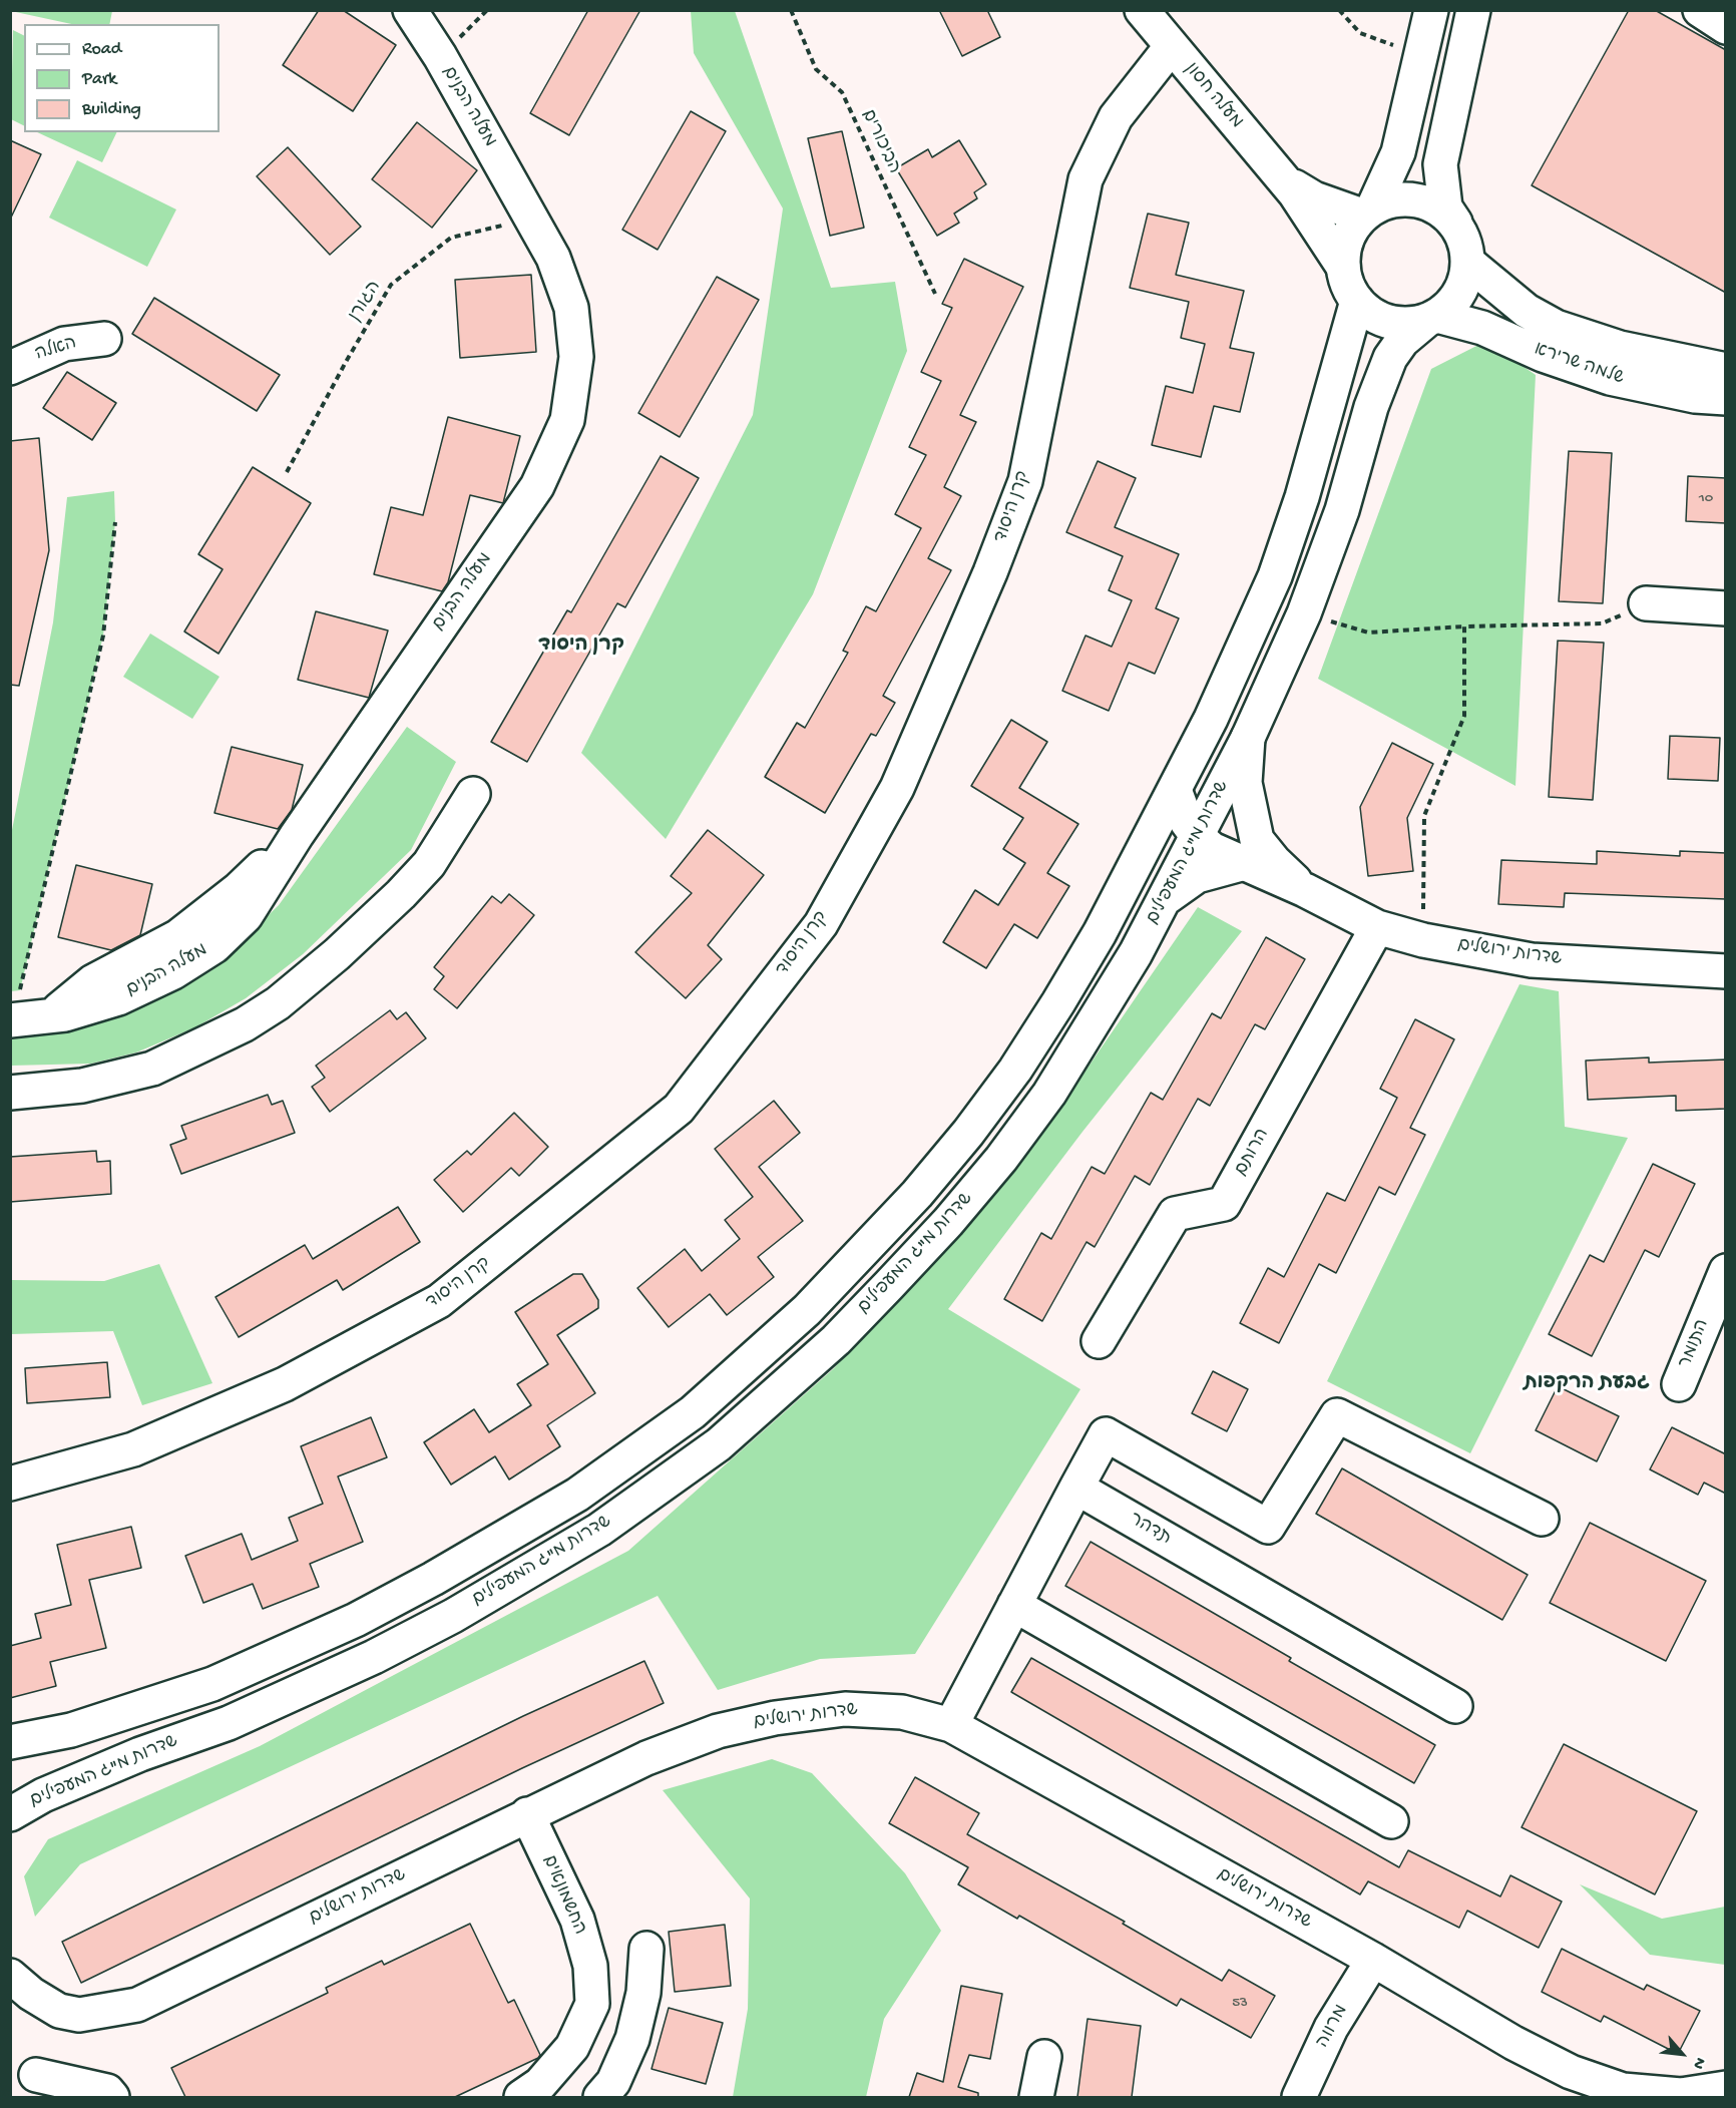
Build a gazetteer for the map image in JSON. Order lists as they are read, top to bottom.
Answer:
{
  "streets": {
    "street": [
      "מעלה חסון",
      "מעלה הבנים",
      "האלה",
      "שלמה שרירא",
      "קרן היסוד",
      "שדרות מ\"ג המעפילים",
      "שדרות ירושלים",
      "הרותם",
      "התומר",
      "תדהר",
      "החשמונאים",
      "מרווה"
    ],
    "path": ["הביכורים", "הגורן"]
  },
  "crossings": [
    ["מעלה חסון", "שלמה שרירא"],
    ["מעלה חסון", "קרן היסוד"],
    ["מעלה חסון", "שדרות מ\"ג המעפילים"],
    ["מעלה הבנים", "הגורן"],
    ["שלמה שרירא", "שדרות מ\"ג המעפילים"],
    ["שדרות מ\"ג המעפילים", "שדרות ירושלים"],
    ["שדרות ירושלים", "הרותם"],
    ["שדרות ירושלים", "החשמונאים"],
    ["שדרות ירושלים", "מרווה"]
  ],
  "districts": ["קרן היסוד", "גבעת הרקפות"],
  "house_numbers": ["10", "53"],
  "legend": ["Road", "Park", "Building"],
  "north": "bottom right"
}
